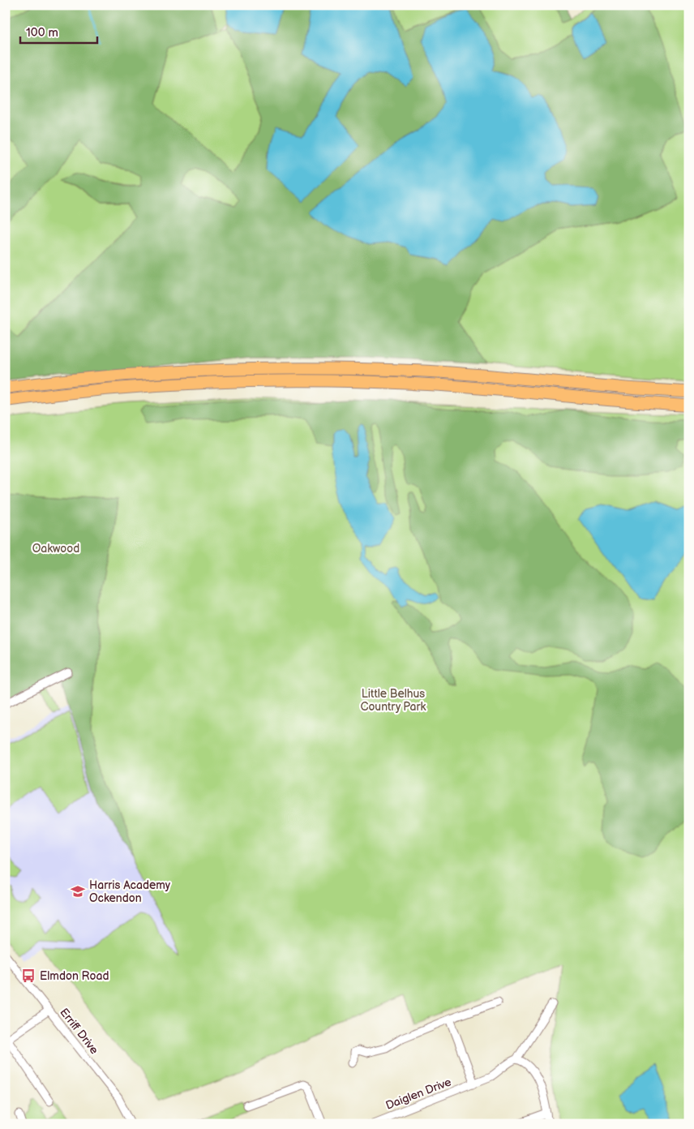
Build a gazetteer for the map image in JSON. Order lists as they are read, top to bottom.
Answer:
{
  "streets": {
    "street": ["Erriff Drive", "Daiglen Drive"]
  },
  "parks": ["Oakwood", "Little Belhus Country Park"],
  "places": {
    "school or university": ["Harris Academy Ockendon"],
    "bus stop": ["Elmdon Road"]
  },
  "scale_bar": "100 m"
}
